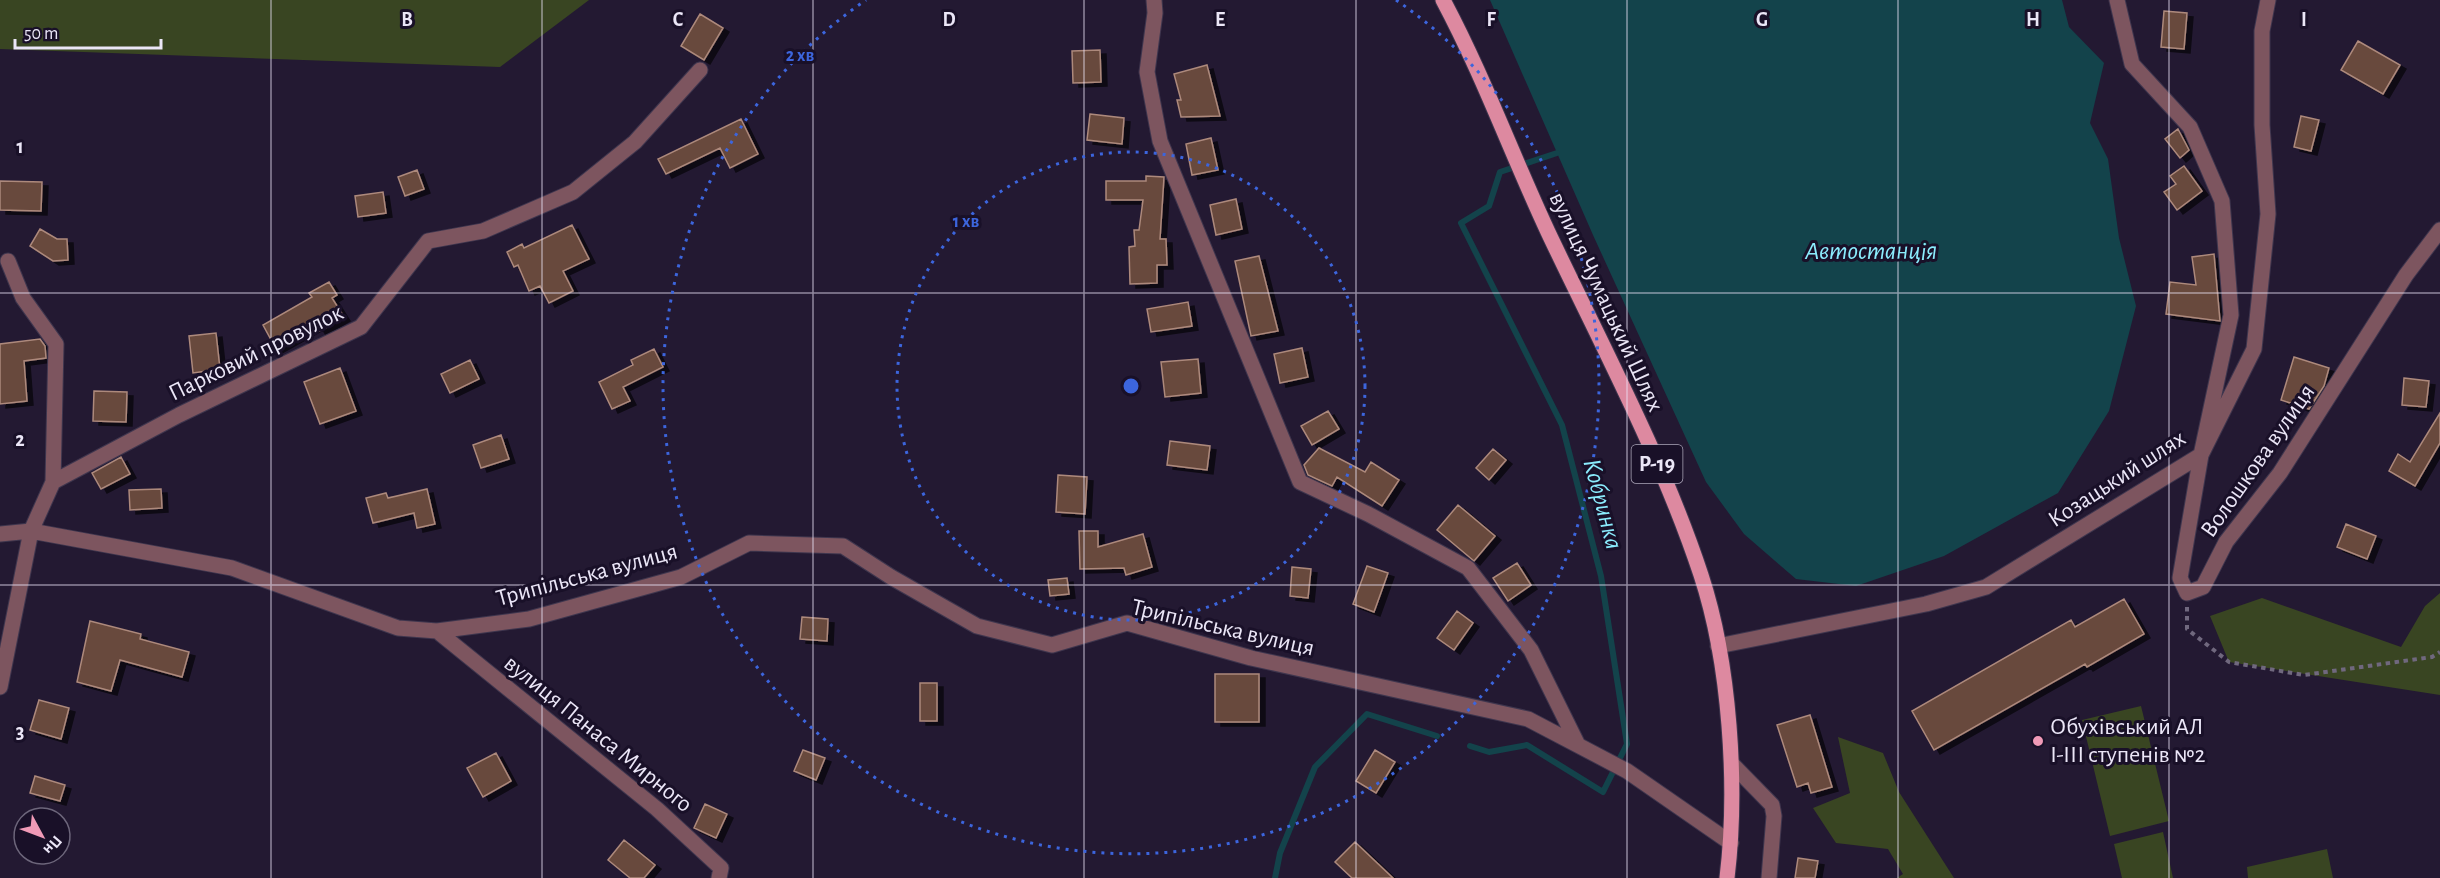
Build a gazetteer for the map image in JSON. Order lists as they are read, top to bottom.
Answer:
{
  "streets": {
    "main road": ["вулиця Чумацький Шлях", "Р-19"],
    "street": [
      "Парковий провулок",
      "Волошкова вулиця",
      "Козацький шлях",
      "Трипільська вулиця",
      "вулиця Панаса Мирного"
    ]
  },
  "crossings": [
    ["вулиця Чумацький Шлях", "Козацький шлях"],
    ["вулиця Чумацький Шлях", "Трипільська вулиця"],
    ["Волошкова вулиця", "Козацький шлях"],
    ["Трипільська вулиця", "вулиця Панаса Мирного"]
  ],
  "water": ["Автостанція", "Кобринка"],
  "places": ["Обухівський АЛ І-ІІІ ступенів №2"],
  "scale_bar": "50 m",
  "north": "bottom right",
  "grid": {
    "columns": [
      "B",
      "C",
      "D",
      "E",
      "F",
      "G",
      "H",
      "I"
    ],
    "rows": ["1", "2", "3"]
  },
  "rings": ["2 хв", "1 хв"]
}
